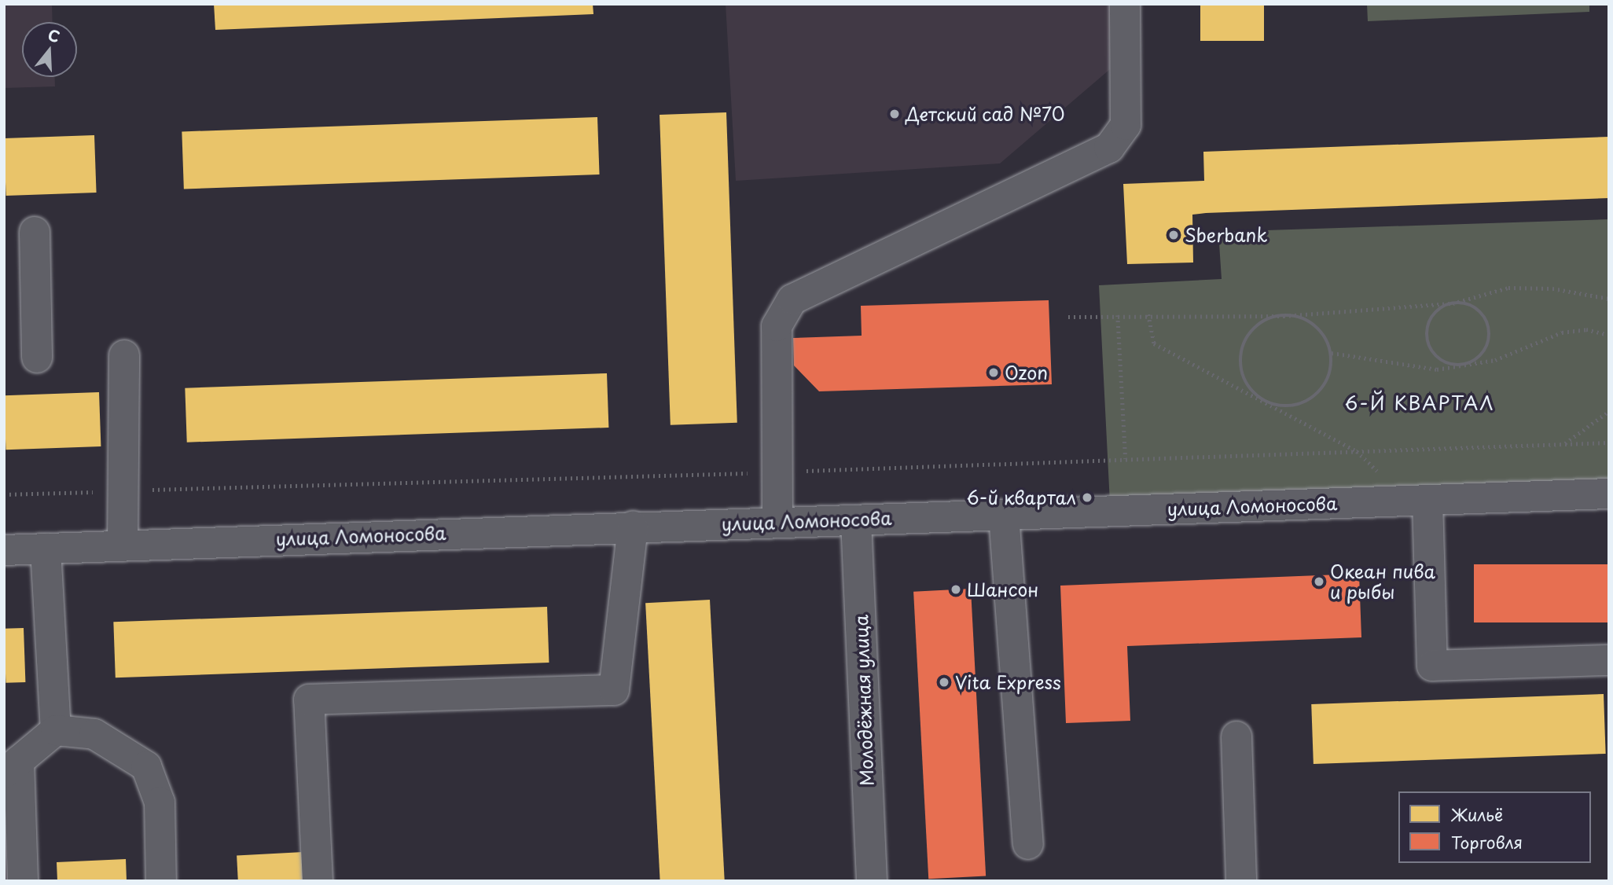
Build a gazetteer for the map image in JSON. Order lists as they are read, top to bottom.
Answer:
{
  "streets": {
    "street": ["улица Ломоносова", "Молодёжная улица"]
  },
  "crossings": [
    ["улица Ломоносова", "Молодёжная улица"]
  ],
  "districts": ["6-Й КВАРТАЛ"],
  "places": [
    "Детский сад №70",
    "Sberbank",
    "Ozon",
    "6-й квартал",
    "Океан пива и рыбы",
    "Шансон",
    "Vita Express"
  ],
  "legend": ["Жильё", "Торговля"],
  "north": "top"
}
